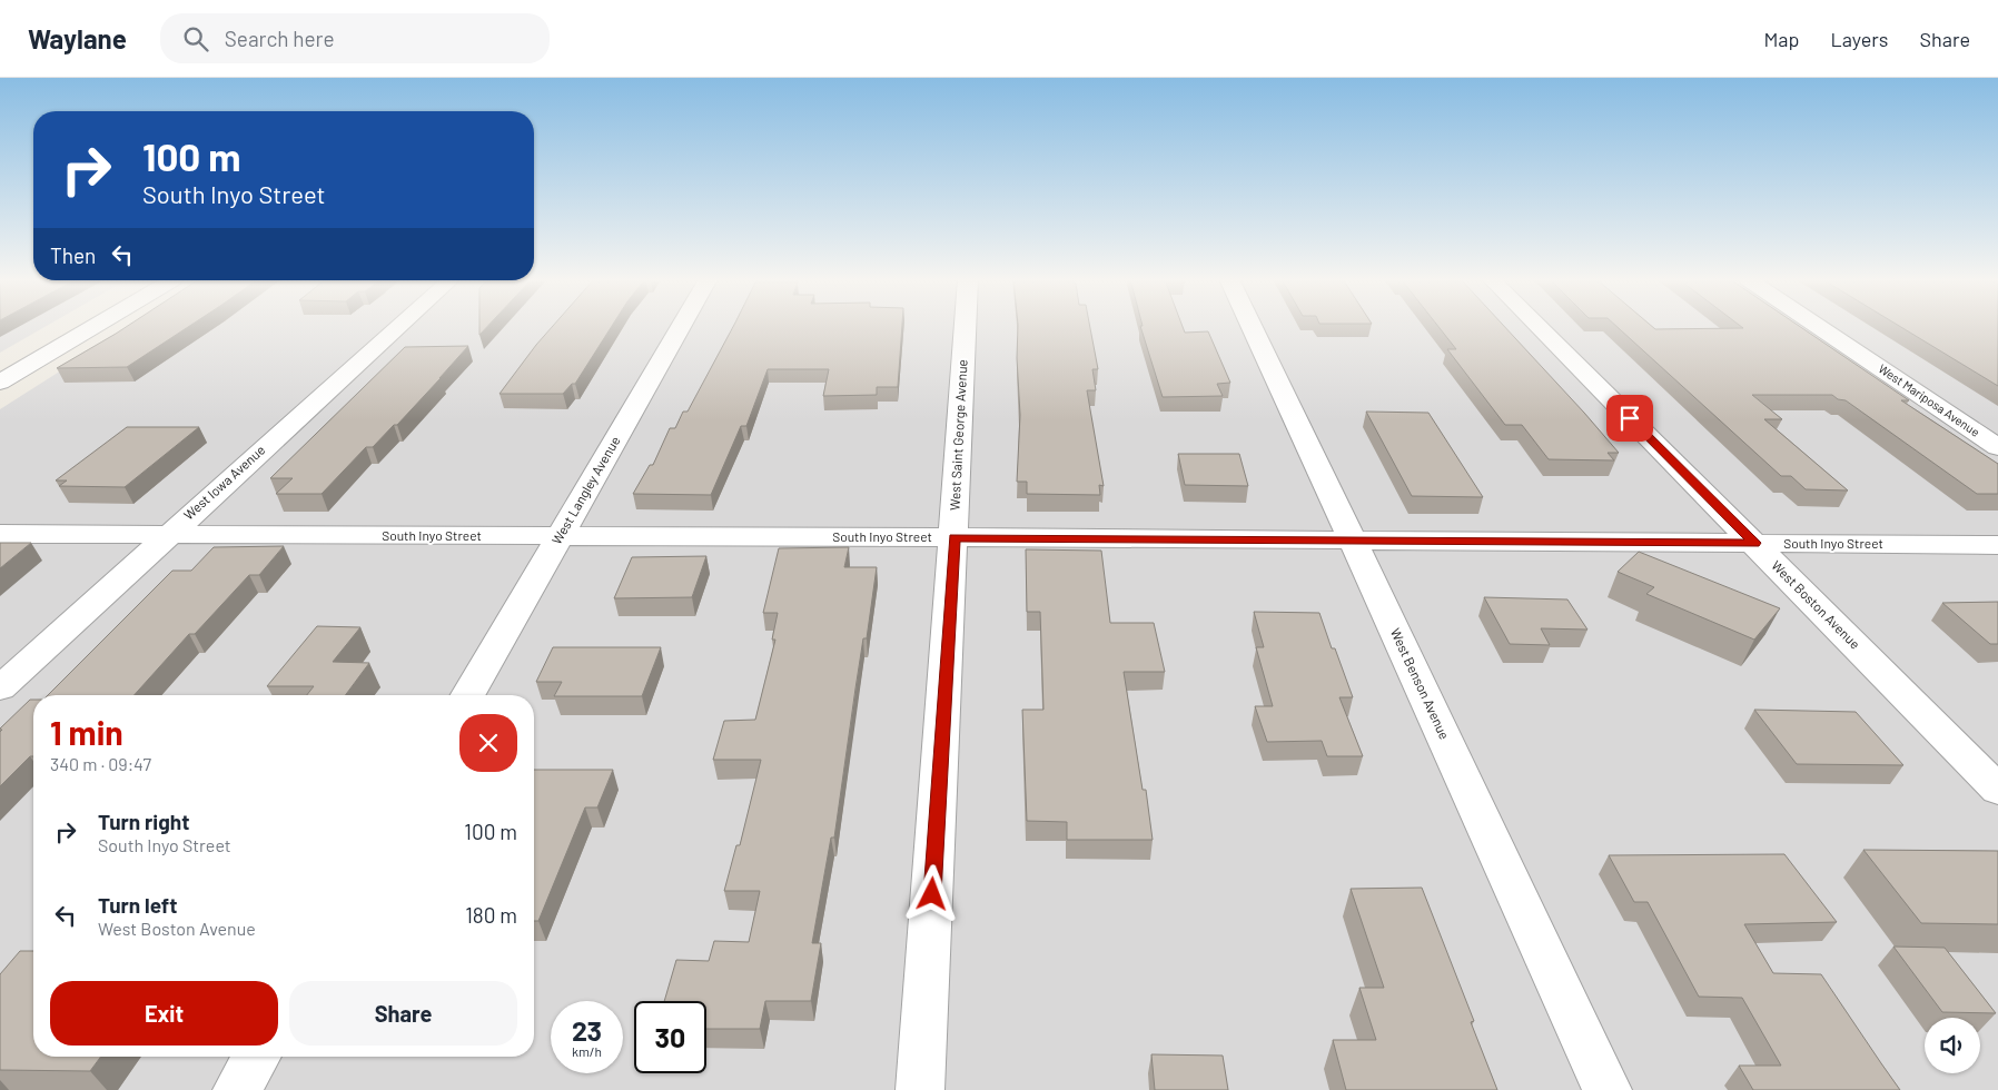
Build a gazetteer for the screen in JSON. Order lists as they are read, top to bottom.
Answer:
{
  "streets": {
    "street": [
      "West Mariposa Avenue",
      "West Saint George Avenue",
      "West Iowa Avenue",
      "West Langley Avenue",
      "South Inyo Street",
      "West Boston Avenue",
      "West Benson Avenue"
    ]
  },
  "crossings": [
    ["West Saint George Avenue", "South Inyo Street"],
    ["West Iowa Avenue", "South Inyo Street"],
    ["West Langley Avenue", "South Inyo Street"],
    ["South Inyo Street", "West Boston Avenue"],
    ["South Inyo Street", "West Benson Avenue"]
  ],
  "page": {
    "header": "Waylane",
    "search": "Search here",
    "nav": ["Map", "Layers", "Share"],
    "turn": ["100 m", "South Inyo Street"],
    "then": "Then",
    "heading": ["1 min", "340 m · 09:47"],
    "list": [
      {
        "name": "Turn right",
        "note": "South Inyo Street",
        "value": "100 m"
      },
      {
        "name": "Turn left",
        "note": "West Boston Avenue",
        "value": "180 m"
      }
    ],
    "buttons": ["Exit", "Share"],
    "speed": "23 km/h",
    "limit": "30"
  }
}
